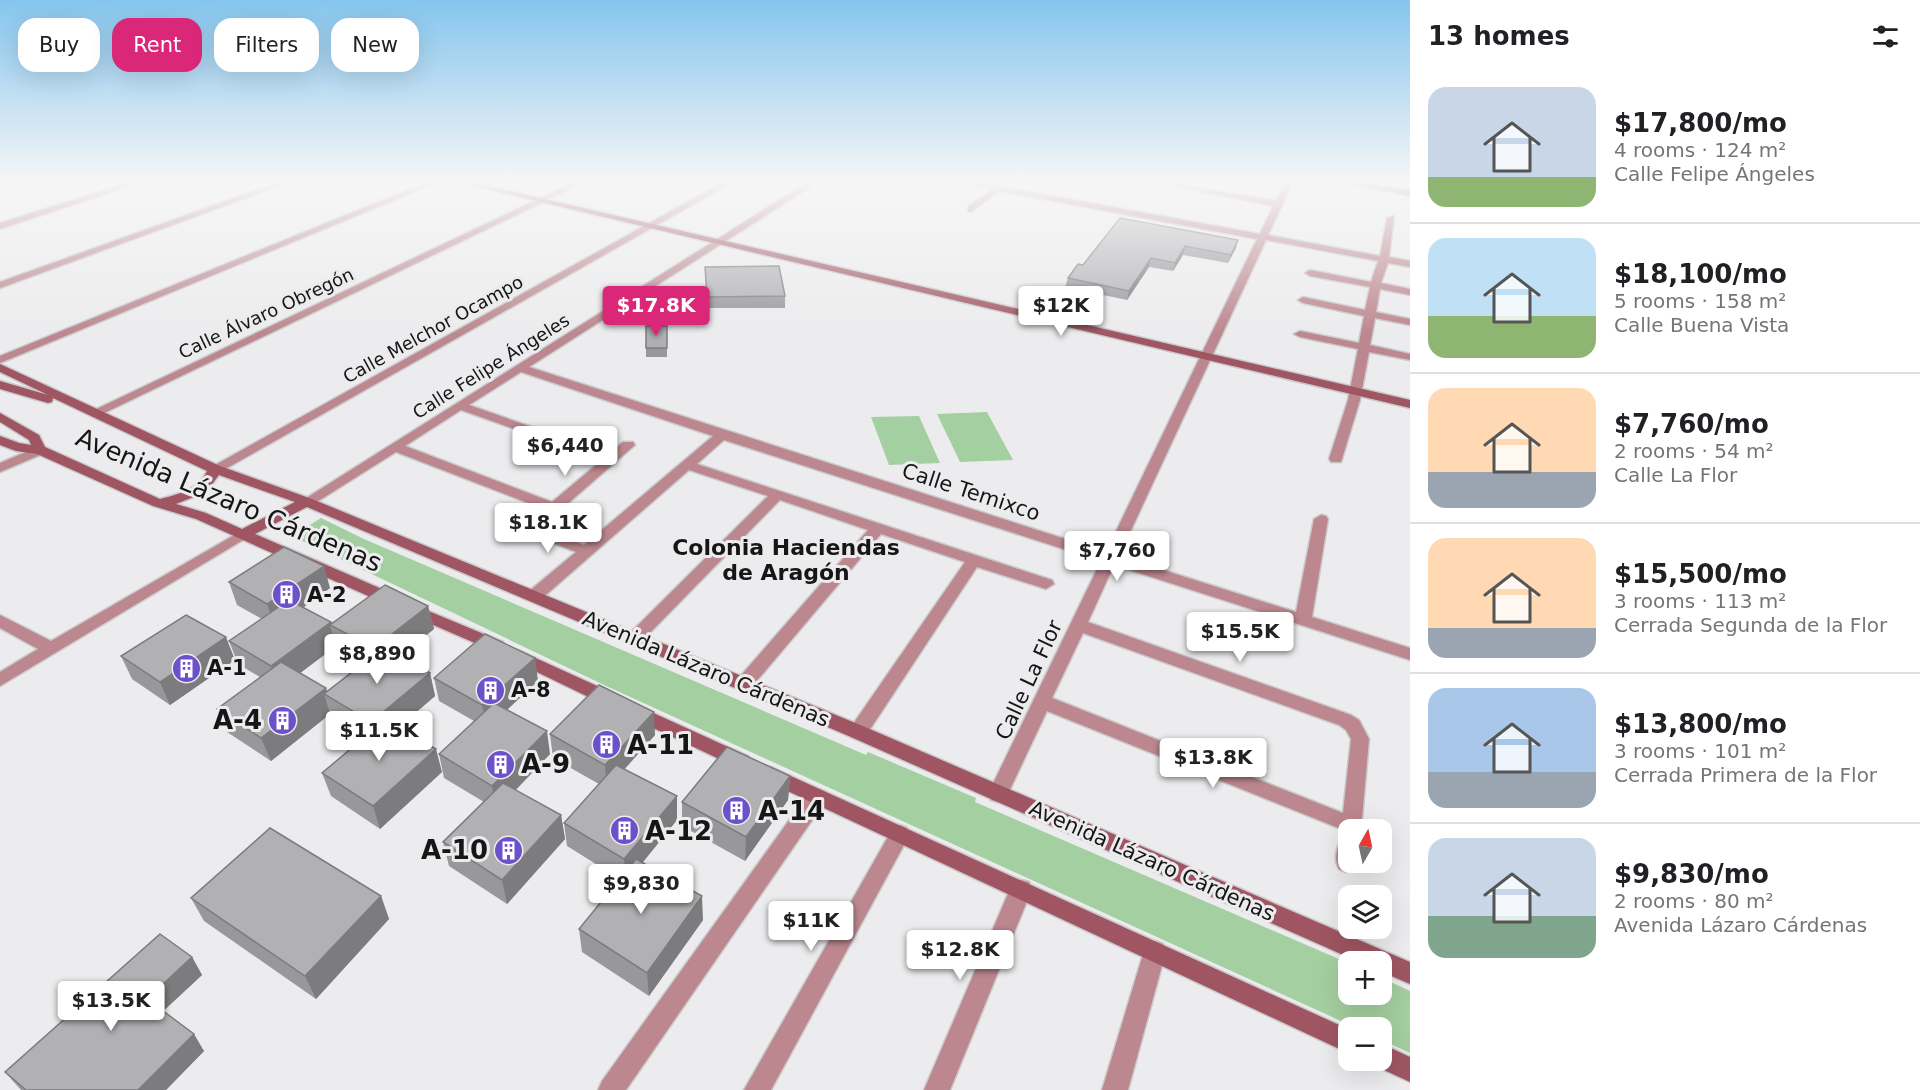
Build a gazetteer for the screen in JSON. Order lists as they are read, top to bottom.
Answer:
{
  "streets": {
    "street": [
      "Calle Álvaro Obregón",
      "Calle Melchor Ocampo",
      "Calle Felipe Ángeles",
      "Calle Temixco",
      "Avenida Lázaro Cárdenas",
      "Calle La Flor"
    ]
  },
  "crossings": [
    ["Calle Álvaro Obregón", "Avenida Lázaro Cárdenas"],
    ["Calle Melchor Ocampo", "Avenida Lázaro Cárdenas"],
    ["Calle Felipe Ángeles", "Calle Temixco"],
    ["Calle Felipe Ángeles", "Avenida Lázaro Cárdenas"],
    ["Calle Temixco", "Calle La Flor"],
    ["Avenida Lázaro Cárdenas", "Calle La Flor"]
  ],
  "districts": ["Colonia Haciendas de Aragón"],
  "places": {
    "building": [
      "A-2",
      "A-1",
      "A-8",
      "A-4",
      "A-11",
      "A-9",
      "A-14",
      "A-12",
      "A-10"
    ]
  },
  "north": "top",
  "page": {
    "heading": "13 homes",
    "chip": [
      "Buy",
      "Rent",
      "Filters",
      "New"
    ],
    "list": [
      {
        "name": "$17,800/mo",
        "note": "4 rooms · 124 m² · Calle Felipe Ángeles"
      },
      {
        "name": "$18,100/mo",
        "note": "5 rooms · 158 m² · Calle Buena Vista"
      },
      {
        "name": "$7,760/mo",
        "note": "2 rooms · 54 m² · Calle La Flor"
      },
      {
        "name": "$15,500/mo",
        "note": "3 rooms · 113 m² · Cerrada Segunda de la Flor"
      },
      {
        "name": "$13,800/mo",
        "note": "3 rooms · 101 m² · Cerrada Primera de la Flor"
      },
      {
        "name": "$9,830/mo",
        "note": "2 rooms · 80 m² · Avenida Lázaro Cárdenas"
      }
    ],
    "price": [
      "$17.8K",
      "$12K",
      "$6,440",
      "$18.1K",
      "$7,760",
      "$15.5K",
      "$8,890",
      "$11.5K",
      "$13.8K",
      "$9,830",
      "$11K",
      "$12.8K",
      "$13.5K"
    ],
    "map_buttons": ["+", "−"]
  }
}
